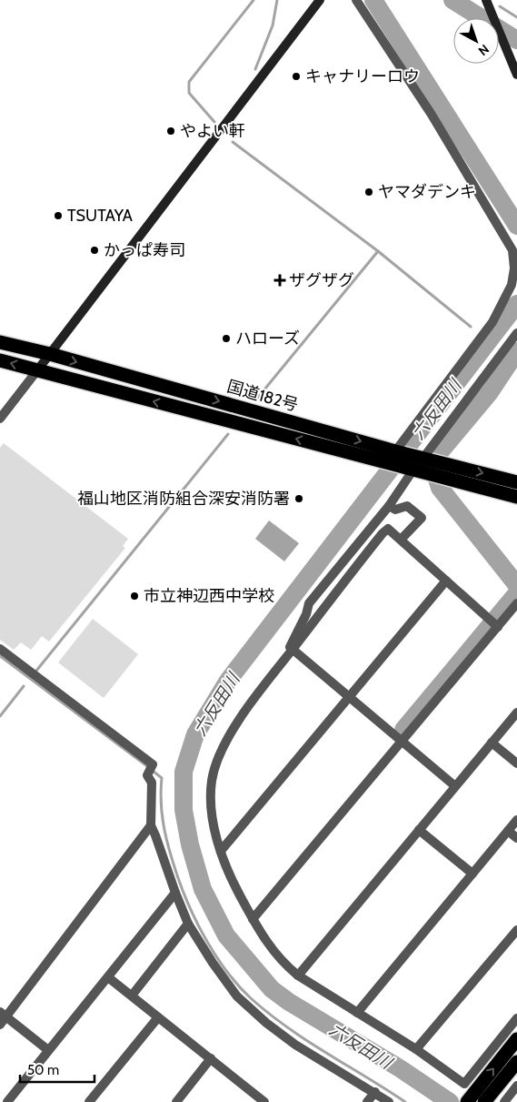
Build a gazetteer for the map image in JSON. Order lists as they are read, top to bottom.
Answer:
{
  "streets": {
    "highway": ["国道182号"]
  },
  "water": ["六反田川"],
  "places": {
    "other": [
      "キャナリーロウ",
      "やよい軒",
      "ヤマダデンキ",
      "TSUTAYA",
      "かっぱ寿司",
      "ハローズ",
      "福山地区消防組合深安消防署",
      "市立神辺西中学校"
    ],
    "health": ["ザグザグ"]
  },
  "scale_bar": "50 m",
  "north": "bottom right"
}
